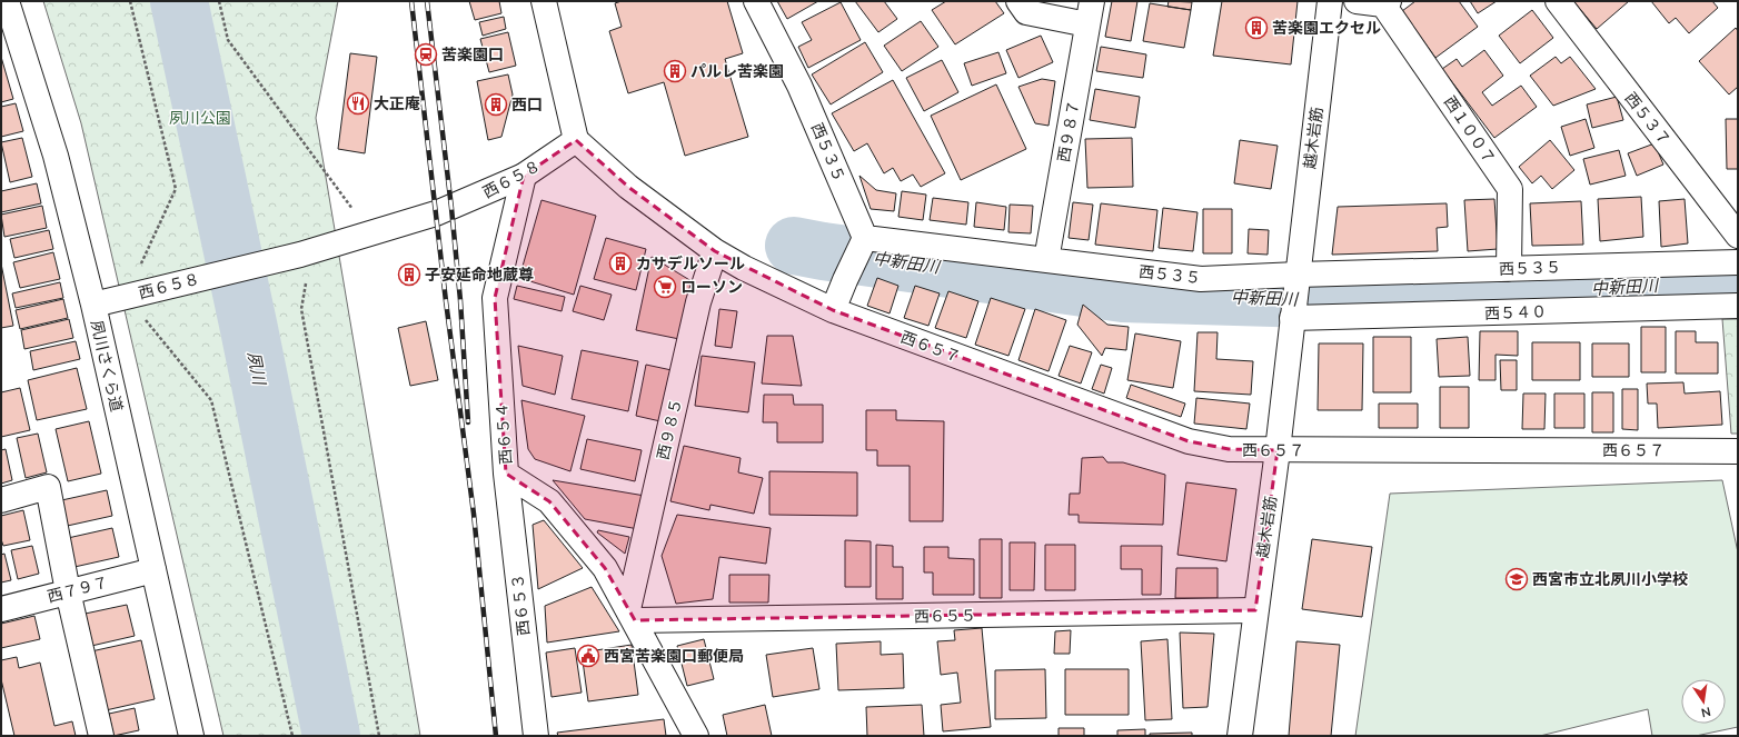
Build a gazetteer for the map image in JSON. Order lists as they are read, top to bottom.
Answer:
{
  "streets": {
    "street": [
      "西５３７",
      "西１００７",
      "西９８７",
      "越木岩筋",
      "西５３５",
      "西６５８",
      "西５４０",
      "西６５７",
      "夙川さくら道",
      "西９８５",
      "西６５４",
      "西７９７",
      "西６５３",
      "西６５５"
    ]
  },
  "crossings": [
    ["西１００７", "西５３５"],
    ["西９８７", "西５３５"],
    ["越木岩筋", "西５３５"],
    ["越木岩筋", "西５４０"],
    ["越木岩筋", "西６５７"],
    ["越木岩筋", "西６５５"],
    ["西６５８", "夙川さくら道"],
    ["西６５８", "西６５４"],
    ["夙川さくら道", "西７９７"],
    ["西９８５", "西６５４"],
    ["西９８５", "西６５５"],
    ["西６５４", "西６５３"],
    ["西６５４", "西６５５"]
  ],
  "water": ["中新田川", "夙川"],
  "parks": ["夙川公園"],
  "places": {
    "building": [
      "苦楽園エクセル",
      "パルレ苦楽園",
      "西口",
      "カサデルソール",
      "子安延命地蔵尊"
    ],
    "station": ["苦楽園口"],
    "restaurant": ["大正庵"],
    "supermarket": ["ローソン"],
    "school or university": ["西宮市立北夙川小学校"],
    "public building": ["西宮苦楽園口郵便局"]
  },
  "north": "bottom"
}
